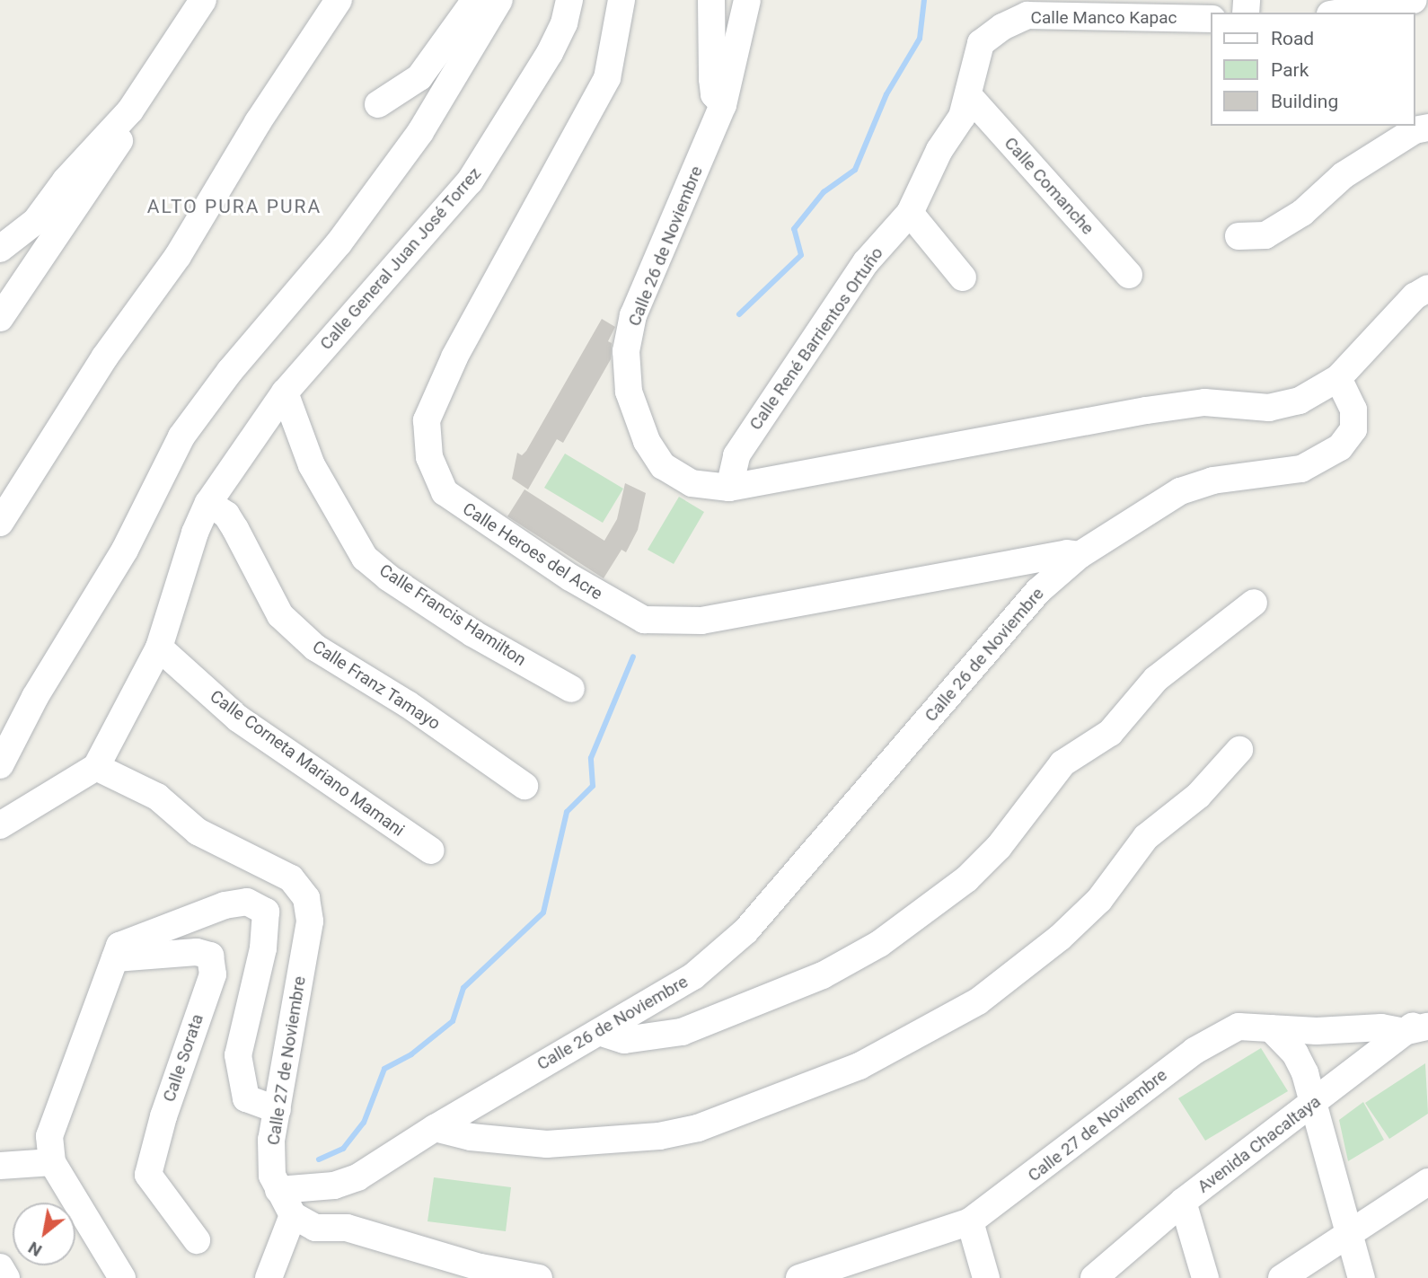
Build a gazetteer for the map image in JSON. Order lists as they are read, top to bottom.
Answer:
{
  "streets": {
    "street": [
      "Calle Manco Kapac",
      "Calle Comanche",
      "Calle 26 de Noviembre",
      "Calle General Juan José Torrez",
      "Calle René Barrientos Ortuño",
      "Calle Heroes del Acre",
      "Calle Francis Hamilton",
      "Calle Franz Tamayo",
      "Calle Corneta Mariano Mamani",
      "Calle Sorata",
      "Calle 27 de Noviembre",
      "Avenida Chacaltaya"
    ]
  },
  "crossings": [
    ["Calle Manco Kapac", "Calle Comanche"],
    ["Calle Manco Kapac", "Calle René Barrientos Ortuño"],
    ["Calle Comanche", "Calle René Barrientos Ortuño"],
    ["Calle 26 de Noviembre", "Calle René Barrientos Ortuño"],
    ["Calle 26 de Noviembre", "Calle Heroes del Acre"],
    ["Calle 26 de Noviembre", "Calle 27 de Noviembre"],
    ["Calle General Juan José Torrez", "Calle Francis Hamilton"],
    ["Calle General Juan José Torrez", "Calle Franz Tamayo"],
    ["Calle General Juan José Torrez", "Calle Corneta Mariano Mamani"],
    ["Calle General Juan José Torrez", "Calle 27 de Noviembre"],
    ["Calle 27 de Noviembre", "Avenida Chacaltaya"]
  ],
  "districts": ["ALTO PURA PURA"],
  "legend": ["Road", "Park", "Building"],
  "north": "bottom left"
}
